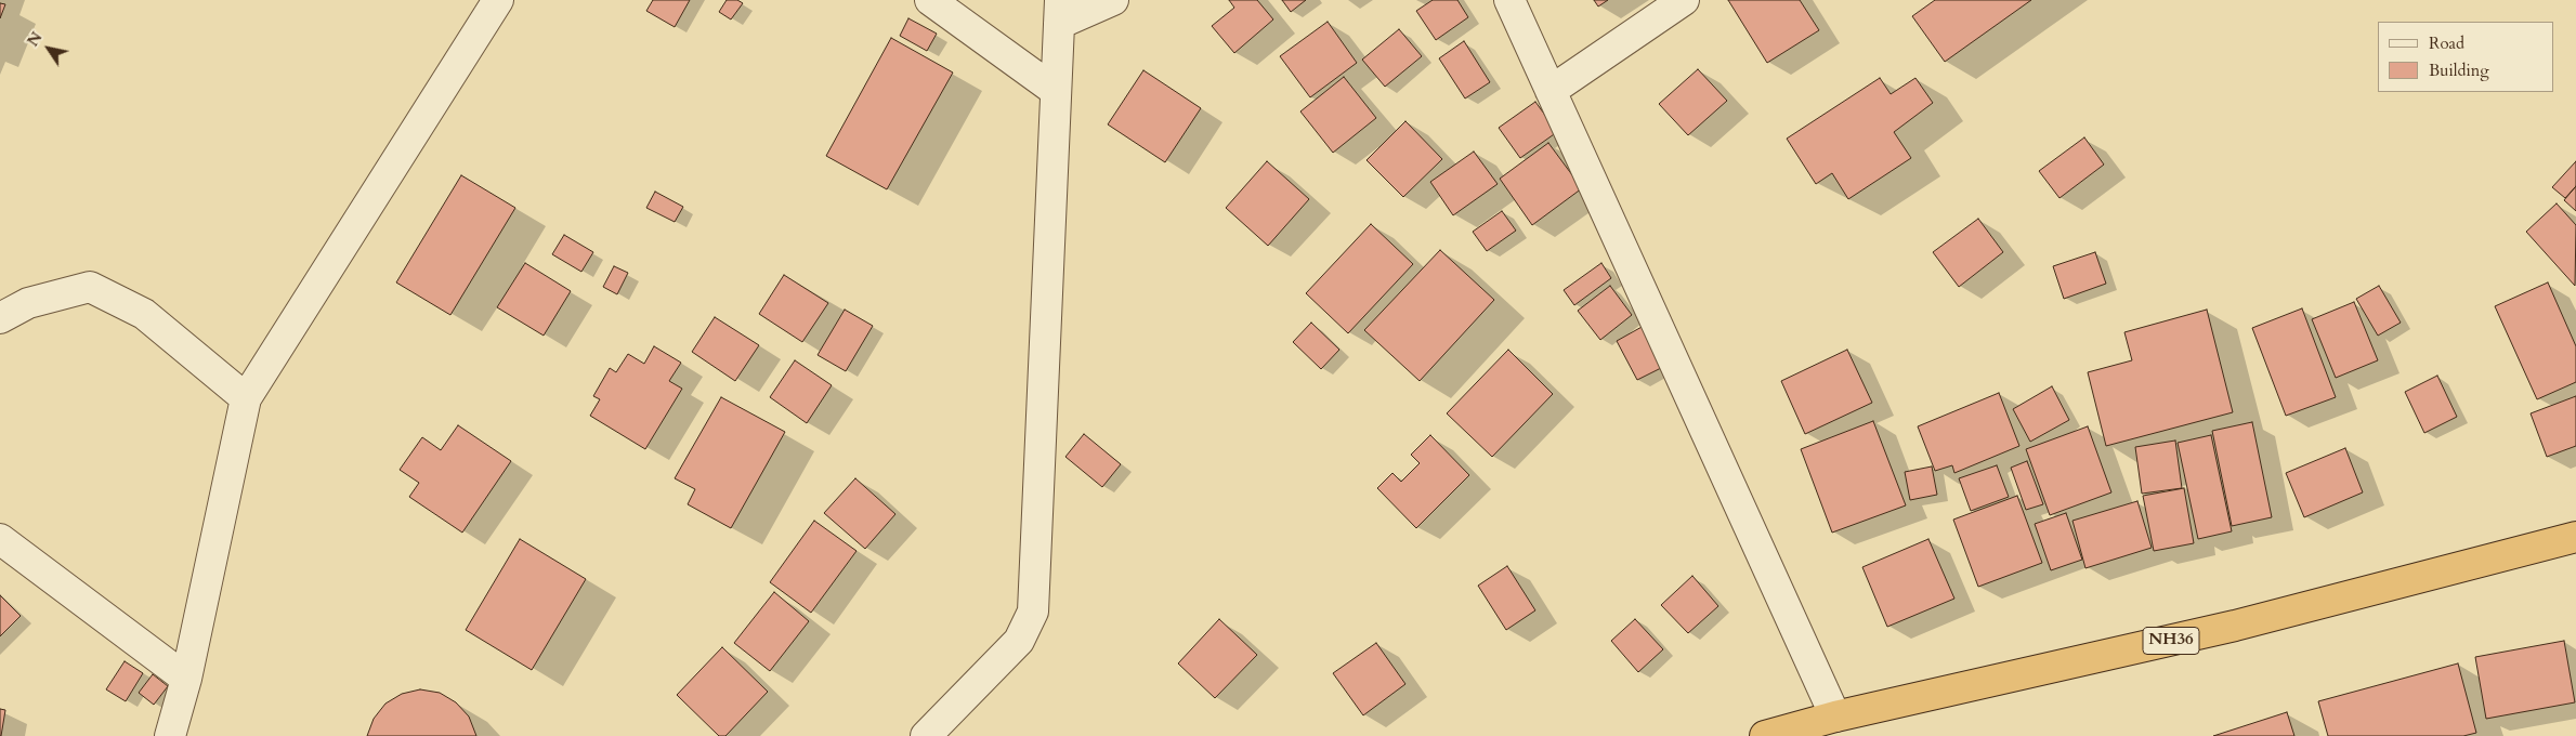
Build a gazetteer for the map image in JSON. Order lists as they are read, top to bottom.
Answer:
{
  "streets": {
    "highway": ["NH36"]
  },
  "legend": ["Road", "Building"],
  "north": "top left"
}
